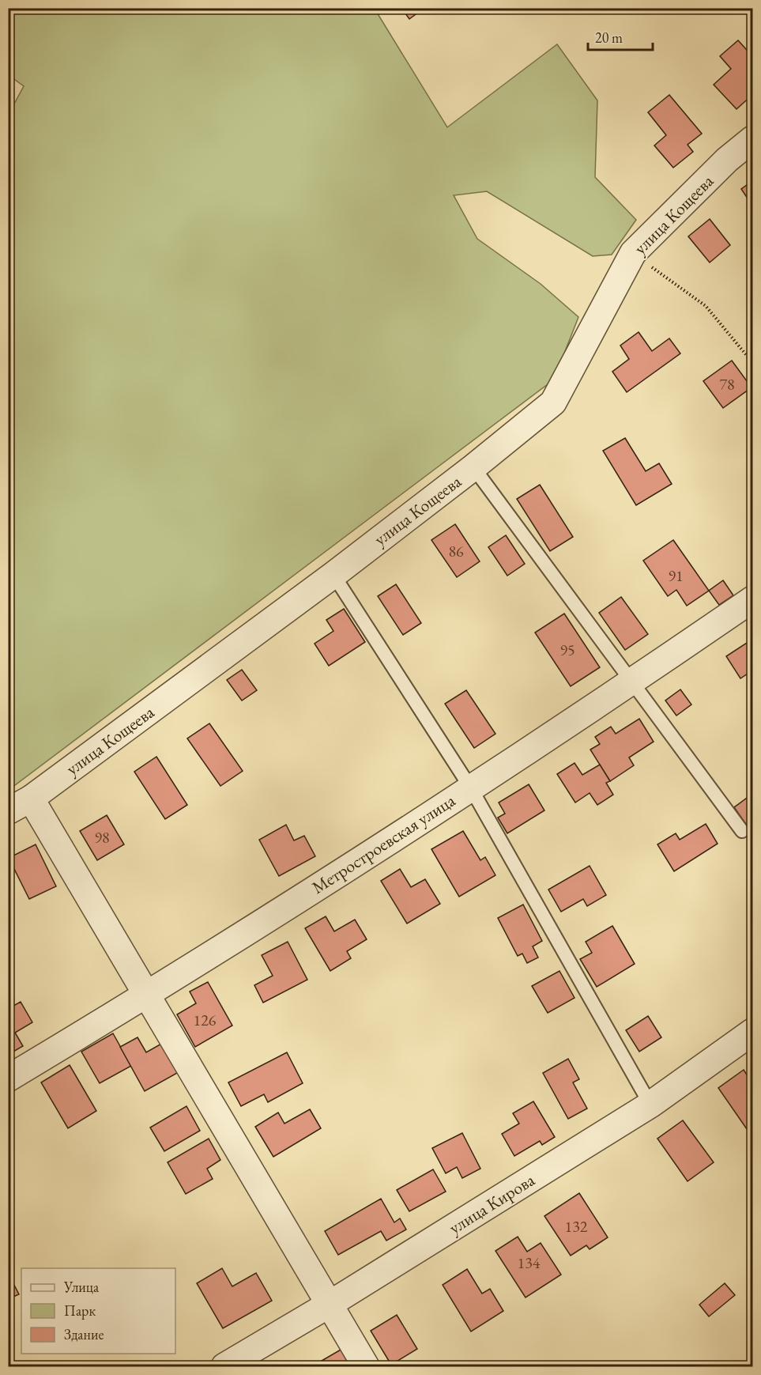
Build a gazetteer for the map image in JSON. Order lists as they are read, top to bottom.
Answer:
{
  "streets": {
    "street": ["улица Кощеева", "Метростроевская улица", "улица Кирова"]
  },
  "house_numbers": [
    "78",
    "86",
    "91",
    "95",
    "98",
    "126",
    "132",
    "134"
  ],
  "legend": ["Улица", "Парк", "Здание"],
  "scale_bar": "20 m"
}
